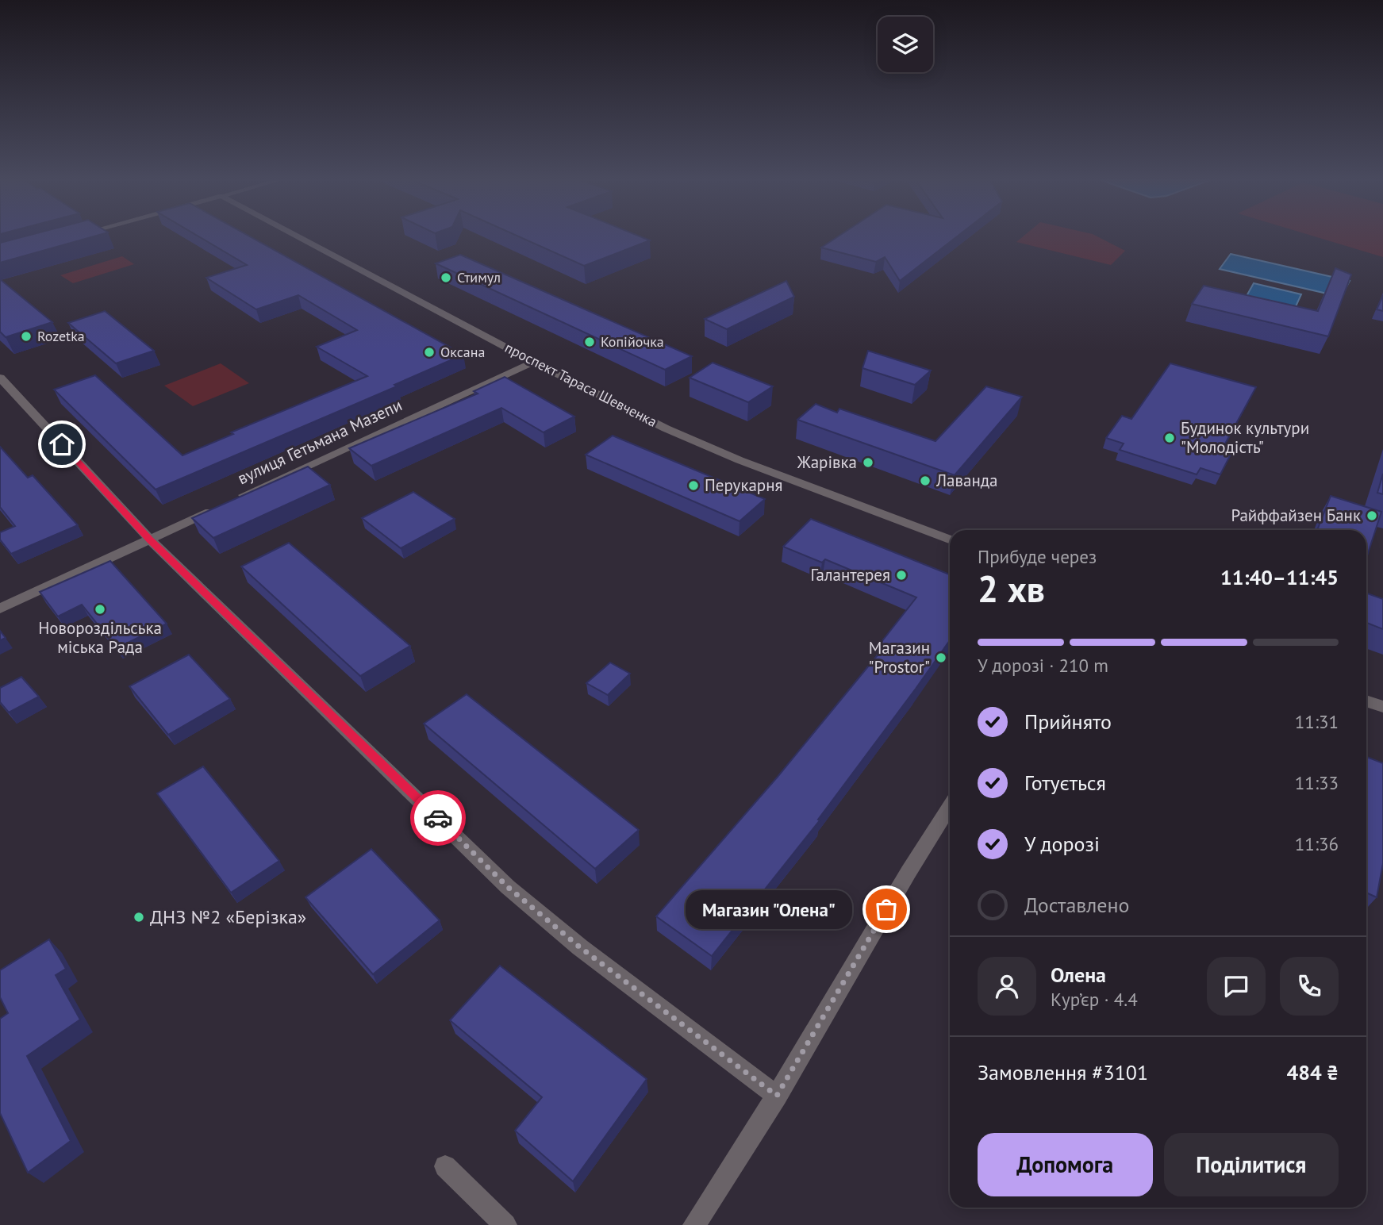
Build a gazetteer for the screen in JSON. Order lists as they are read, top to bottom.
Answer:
{
  "streets": {
    "street": ["проспект Тараса Шевченка", "вулиця Гетьмана Мазепи"]
  },
  "crossings": [
    ["проспект Тараса Шевченка", "вулиця Гетьмана Мазепи"]
  ],
  "places": [
    "Стимул",
    "Rozetka",
    "Копійочка",
    "Оксана",
    "Будинок культури \"Молодість\"",
    "Жарівка",
    "Лаванда",
    "Перукарня",
    "Райффайзен Банк",
    "Галантерея",
    "Новороздільська міська Рада",
    "Магазин \"Prostor\"",
    "Магазин \"Олена\"",
    "ДНЗ №2 «Берізка»"
  ],
  "page": {
    "heading": ["2 хв", "Прибуде через", "11:40–11:45"],
    "panel": [
      "Олена",
      "Кур’єр · 4.4",
      "Замовлення #3101",
      "484 ₴"
    ],
    "bar": "У дорозі · 210 m",
    "list": [
      ["Прийнято", "11:31"],
      ["Готується", "11:33"],
      ["У дорозі", "11:36"],
      "Доставлено"
    ],
    "bubble": "Магазин \"Олена\"",
    "buttons": ["Допомога", "Поділитися"]
  }
}
